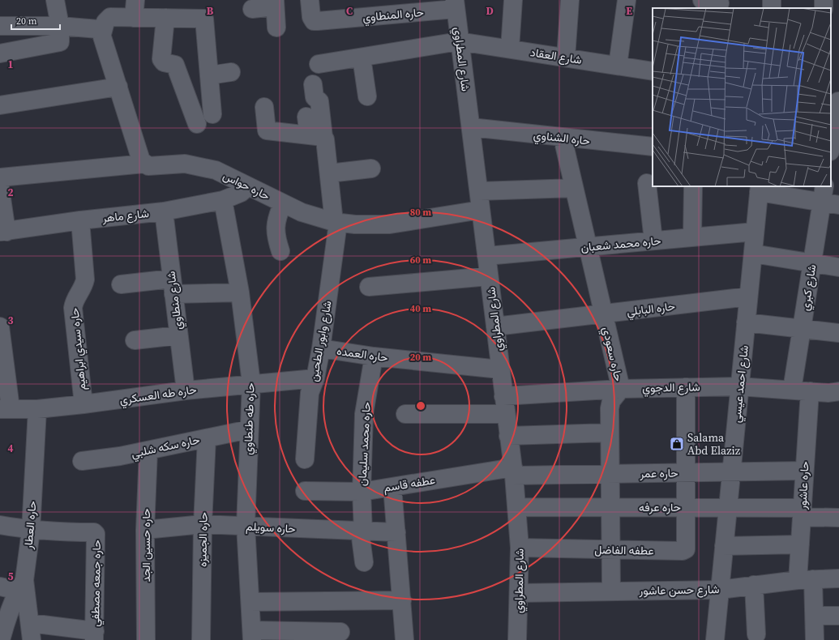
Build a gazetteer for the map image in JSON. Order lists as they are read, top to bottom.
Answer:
{
  "streets": {
    "street": [
      "حاره المنطاوي",
      "شارع العقاد",
      "شارع المطراوي",
      "حاره الشناوي",
      "حاره حواس",
      "شارع ماهر",
      "حاره محمد شعبان",
      "شارع كبري",
      "شارع منطاوي",
      "حاره البابلي",
      "شارع وابور الطحين",
      "حاره سيدي ابراهيم",
      "حاره العمده",
      "حاره سعودي",
      "شارع احمد عيسي",
      "شارع الدجوي",
      "حاره طه العسكري",
      "حاره طه طنطاوي",
      "حاره محمد سليمان",
      "حاره سكه شلبي",
      "حاره عمر",
      "عطفه قاسم",
      "حاره عاشور",
      "حاره عرفه",
      "حاره العطار",
      "حاره سويلم",
      "حاره الجميزه",
      "حاره حسين الجد",
      "عطفه الفاضل",
      "حاره جمعه مصطفي",
      "شارع حسن عاشور"
    ]
  },
  "crossings": [
    ["حاره المنطاوي", "شارع المطراوي"],
    ["شارع العقاد", "شارع المطراوي"],
    ["شارع المطراوي", "حاره الشناوي"],
    ["شارع المطراوي", "حاره حواس"],
    ["شارع المطراوي", "حاره محمد شعبان"],
    ["شارع المطراوي", "حاره البابلي"],
    ["شارع المطراوي", "حاره العمده"],
    ["شارع المطراوي", "شارع الدجوي"],
    ["شارع المطراوي", "حاره عمر"],
    ["شارع المطراوي", "عطفه قاسم"],
    ["شارع المطراوي", "حاره عرفه"],
    ["شارع المطراوي", "عطفه الفاضل"],
    ["شارع المطراوي", "شارع حسن عاشور"],
    ["حاره الشناوي", "حاره سعودي"],
    ["حاره حواس", "شارع ماهر"],
    ["حاره حواس", "شارع وابور الطحين"],
    ["شارع ماهر", "شارع منطاوي"],
    ["شارع ماهر", "حاره سيدي ابراهيم"],
    ["شارع ماهر", "حاره طه طنطاوي"],
    ["حاره محمد شعبان", "حاره سعودي"],
    ["حاره محمد شعبان", "شارع احمد عيسي"],
    ["شارع كبري", "شارع الدجوي"],
    ["شارع كبري", "حاره عاشور"],
    ["شارع منطاوي", "حاره طه العسكري"],
    ["حاره البابلي", "حاره سعودي"],
    ["حاره البابلي", "شارع احمد عيسي"],
    ["شارع وابور الطحين", "حاره العمده"],
    ["شارع وابور الطحين", "حاره طه العسكري"],
    ["حاره سيدي ابراهيم", "حاره طه العسكري"],
    ["حاره العمده", "حاره محمد سليمان"],
    ["حاره سعودي", "شارع الدجوي"],
    ["حاره سعودي", "حاره عمر"],
    ["حاره سعودي", "حاره عرفه"],
    ["حاره سعودي", "عطفه الفاضل"],
    ["حاره سعودي", "شارع حسن عاشور"],
    ["شارع احمد عيسي", "شارع الدجوي"],
    ["شارع احمد عيسي", "حاره عمر"],
    ["شارع احمد عيسي", "حاره عرفه"],
    ["شارع احمد عيسي", "شارع حسن عاشور"],
    ["شارع الدجوي", "حاره عاشور"],
    ["حاره طه العسكري", "حاره طه طنطاوي"],
    ["حاره طه العسكري", "حاره العطار"],
    ["حاره طه طنطاوي", "حاره سكه شلبي"],
    ["حاره طه طنطاوي", "حاره سويلم"],
    ["حاره محمد سليمان", "عطفه قاسم"],
    ["حاره محمد سليمان", "حاره سويلم"],
    ["حاره سكه شلبي", "حاره الجميزه"],
    ["حاره سكه شلبي", "حاره حسين الجد"],
    ["حاره عمر", "عطفه قاسم"],
    ["حاره عمر", "حاره عاشور"],
    ["حاره عاشور", "حاره عرفه"],
    ["حاره عاشور", "شارع حسن عاشور"],
    ["حاره عرفه", "عطفه الفاضل"],
    ["حاره العطار", "حاره جمعه مصطفي"],
    ["حاره سويلم", "حاره الجميزه"],
    ["حاره سويلم", "حاره حسين الجد"]
  ],
  "places": {
    "shop": ["Salama Abd Elaziz"]
  },
  "scale_bar": "20 m",
  "grid": {
    "columns": [
      "B",
      "C",
      "D",
      "E"
    ],
    "rows": [
      "1",
      "2",
      "3",
      "4",
      "5"
    ]
  },
  "rings": [
    "80 m",
    "60 m",
    "40 m",
    "20 m"
  ]
}
